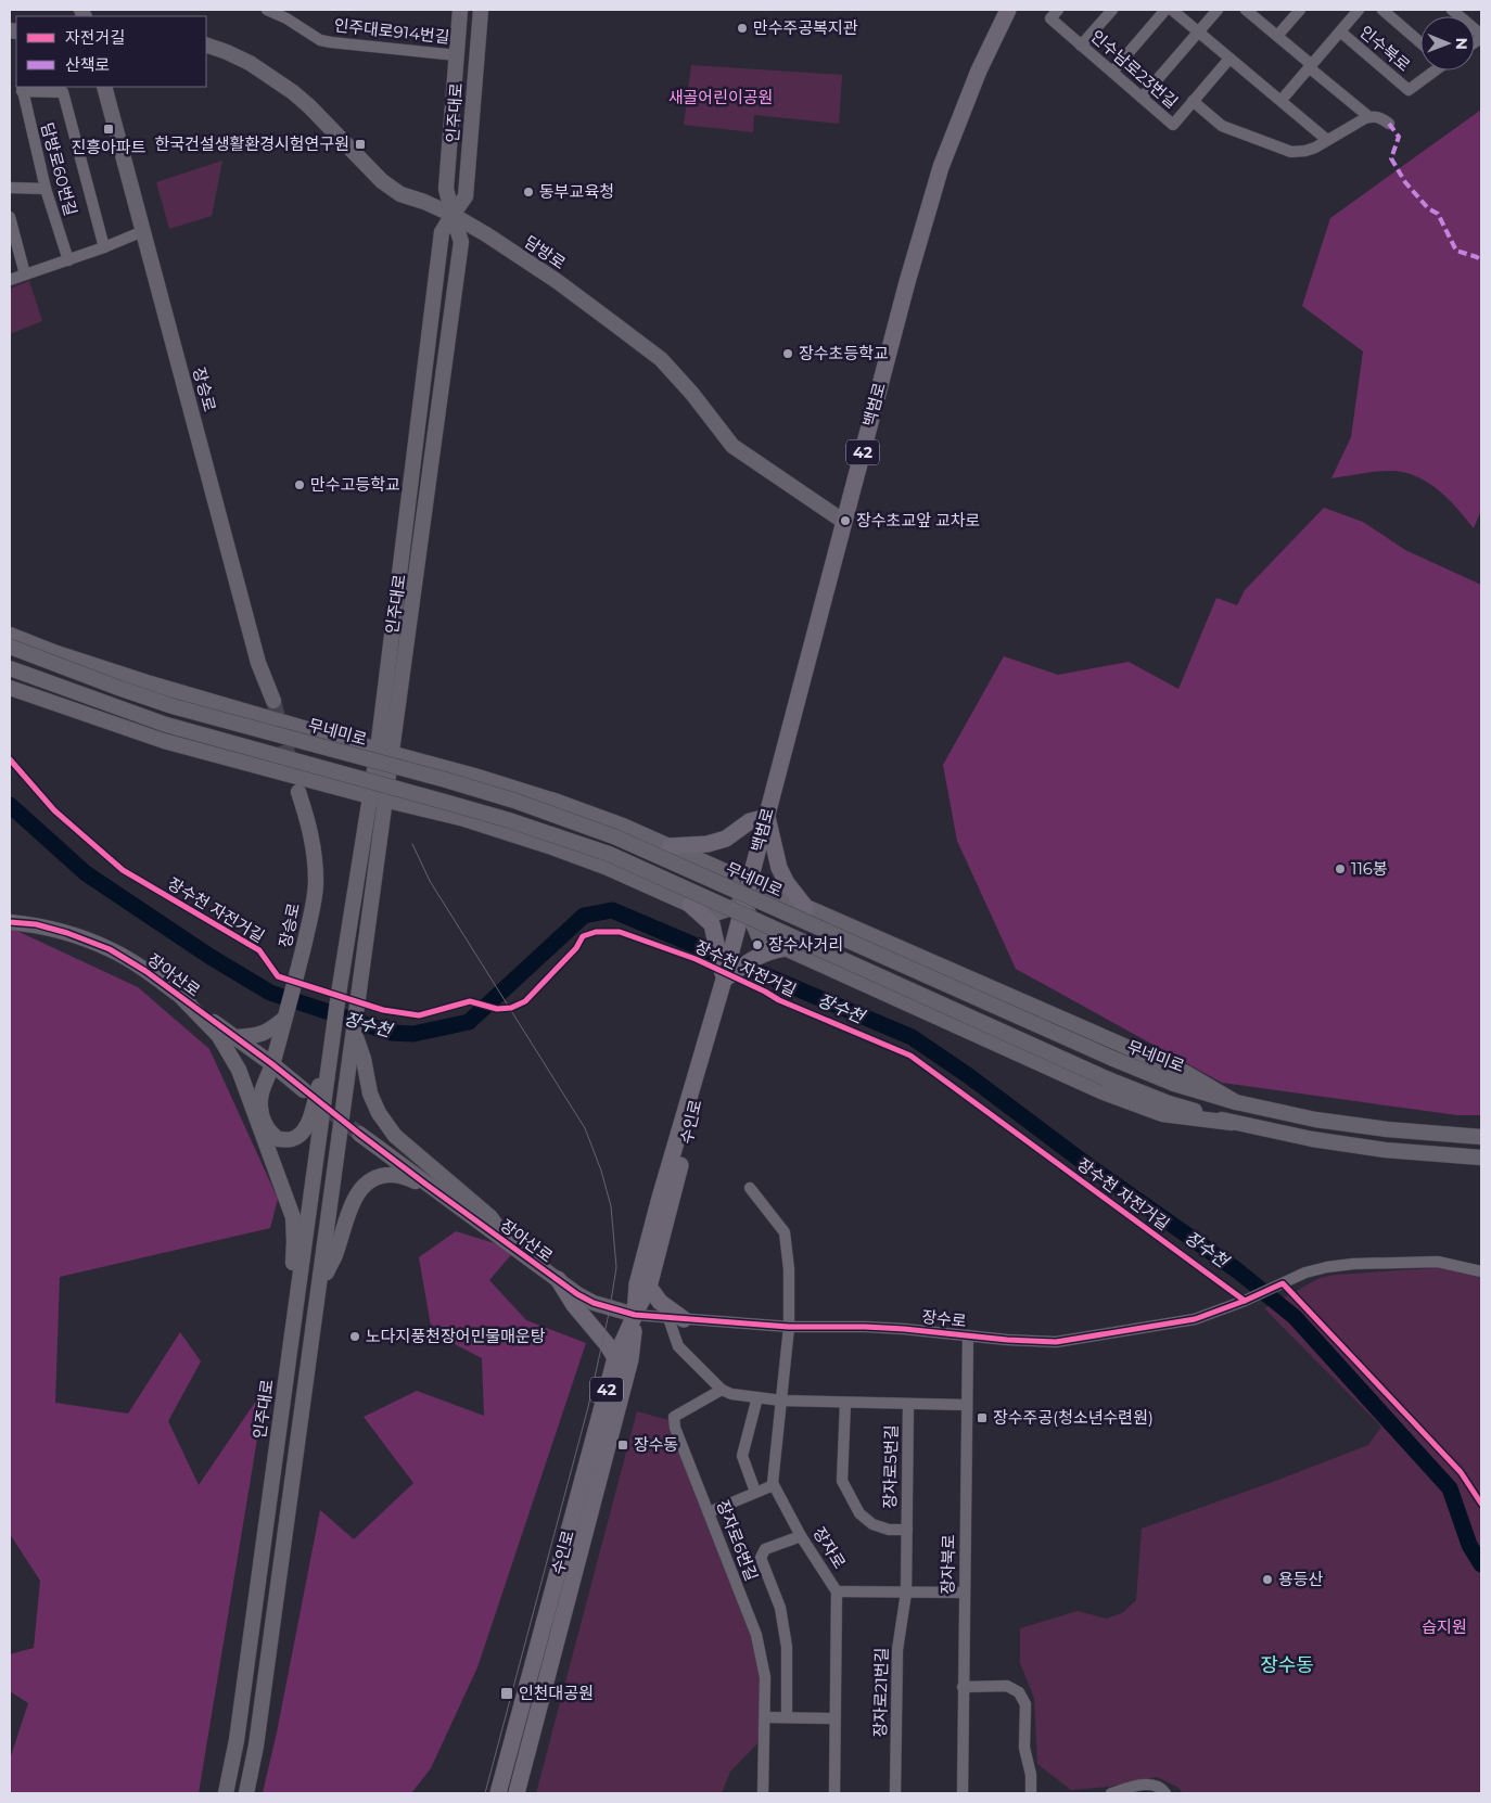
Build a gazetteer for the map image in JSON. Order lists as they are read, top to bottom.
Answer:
{
  "streets": {
    "main road": [
      "인주대로",
      "담방로",
      "장승로",
      "백범로",
      "42",
      "무네미로",
      "장아산로",
      "수인로"
    ],
    "street": [
      "인주대로914번길",
      "인수북로",
      "인수남로23번길",
      "담방로60번길",
      "장수로",
      "장자로5번길",
      "장자로6번길",
      "장자로",
      "장자북로",
      "장자로21번길"
    ],
    "cycle path": ["장수천 자전거길"]
  },
  "crossings": [
    ["인주대로914번길", "인주대로"],
    ["인주대로", "담방로"],
    ["인주대로", "장승로"],
    ["담방로", "백범로"],
    ["장승로", "장아산로"],
    ["백범로", "수인로"],
    ["장아산로", "수인로"],
    ["장아산로", "장수로"],
    ["수인로", "장수로"],
    ["장수로", "장자북로"],
    ["장자로5번길", "장자북로"],
    ["장자로5번길", "장자로21번길"]
  ],
  "districts": ["장수동"],
  "water": ["장수천"],
  "parks": ["새골어린이공원", "습지원"],
  "places": {
    "other": [
      "만수주공복지관",
      "동부교육청",
      "장수초등학교",
      "만수고등학교",
      "장수초교앞 교차로",
      "116봉",
      "장수사거리",
      "노다지풍천장어민물매운탕",
      "용등산"
    ],
    "transit": [
      "진흥아파트",
      "한국건설생활환경시험연구원",
      "장수주공(청소년수련원)",
      "장수동",
      "인천대공원"
    ]
  },
  "legend": ["자전거길", "산책로"],
  "north": "right"
}
